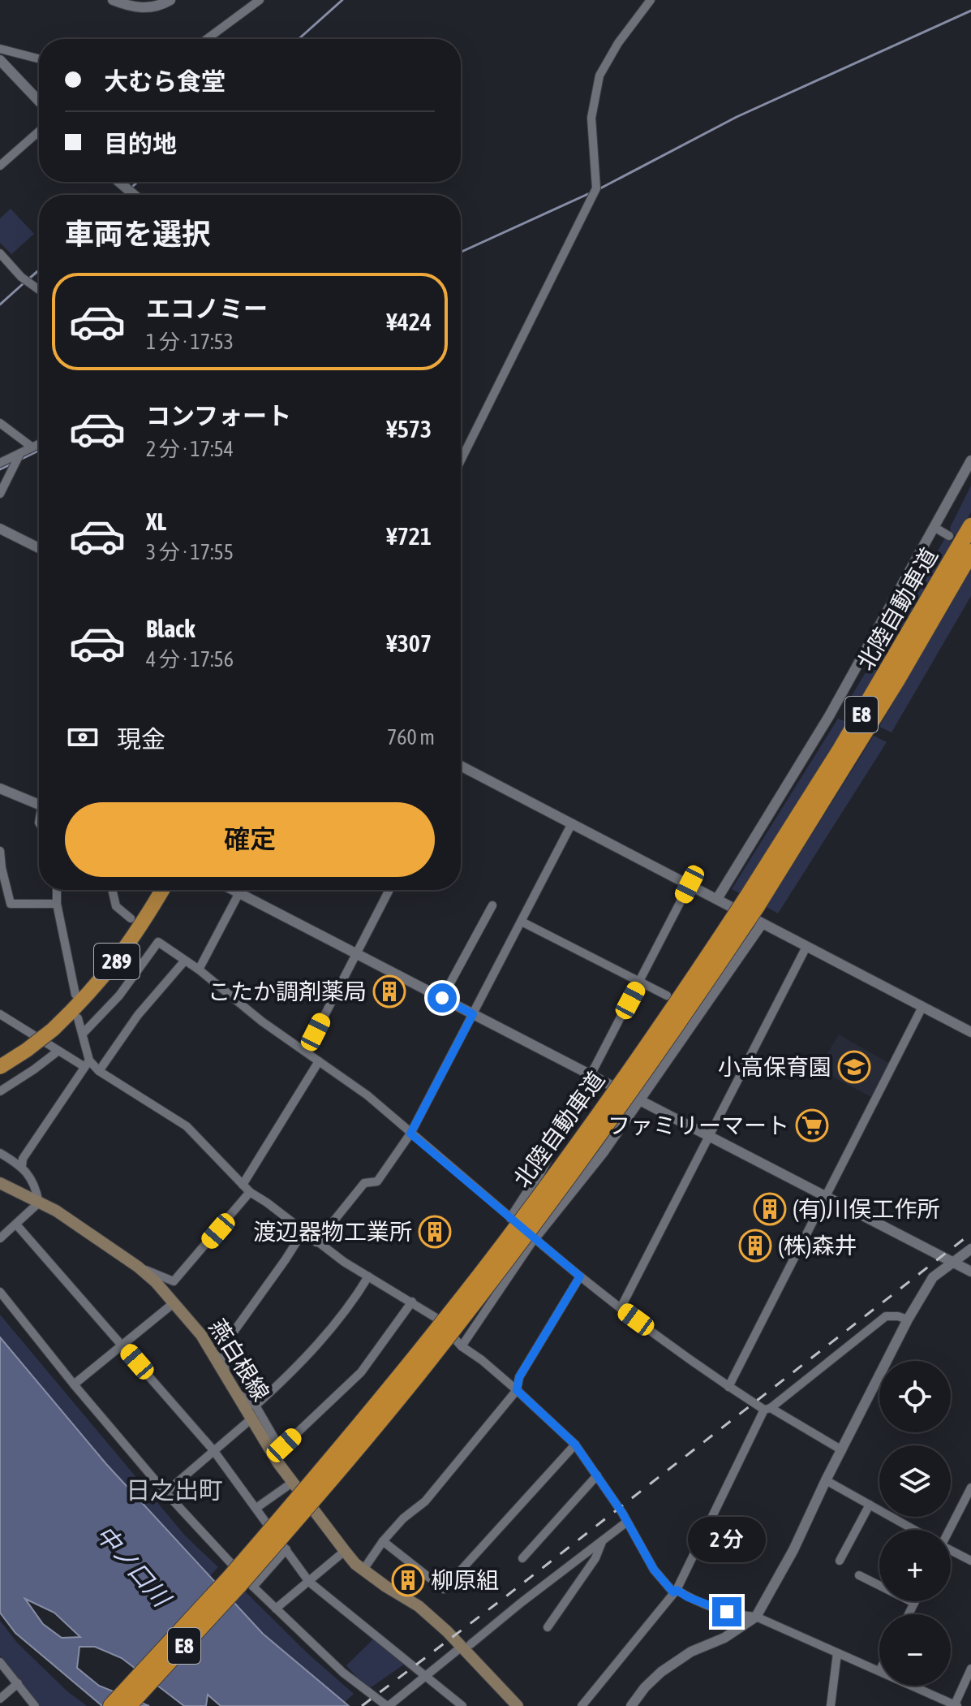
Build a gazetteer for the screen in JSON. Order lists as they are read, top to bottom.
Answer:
{
  "streets": {
    "highway": ["北陸自動車道", "E8", "289"],
    "main road": ["燕白根線"]
  },
  "districts": ["日之出町"],
  "water": ["中ノ口川"],
  "places": {
    "building": [
      "こたか調剤薬局",
      "(有)川俣工作所",
      "渡辺器物工業所",
      "(株)森井",
      "柳原組"
    ],
    "school or university": ["小高保育園"],
    "supermarket": ["ファミリーマート"]
  },
  "page": {
    "banner": ["大むら食堂", "目的地"],
    "heading": "車両を選択",
    "list": [
      {
        "name": "エコノミー",
        "note": "1 分 · 17:53",
        "value": "¥424"
      },
      {
        "name": "コンフォート",
        "note": "2 分 · 17:54",
        "value": "¥573"
      },
      {
        "name": "XL",
        "note": "3 分 · 17:55",
        "value": "¥721"
      },
      {
        "name": "Black",
        "note": "4 分 · 17:56",
        "value": "¥307"
      }
    ],
    "pay": ["現金", "760 m"],
    "buttons": "確定",
    "map_buttons": ["+", "−"],
    "bubble": "2 分"
  }
}
